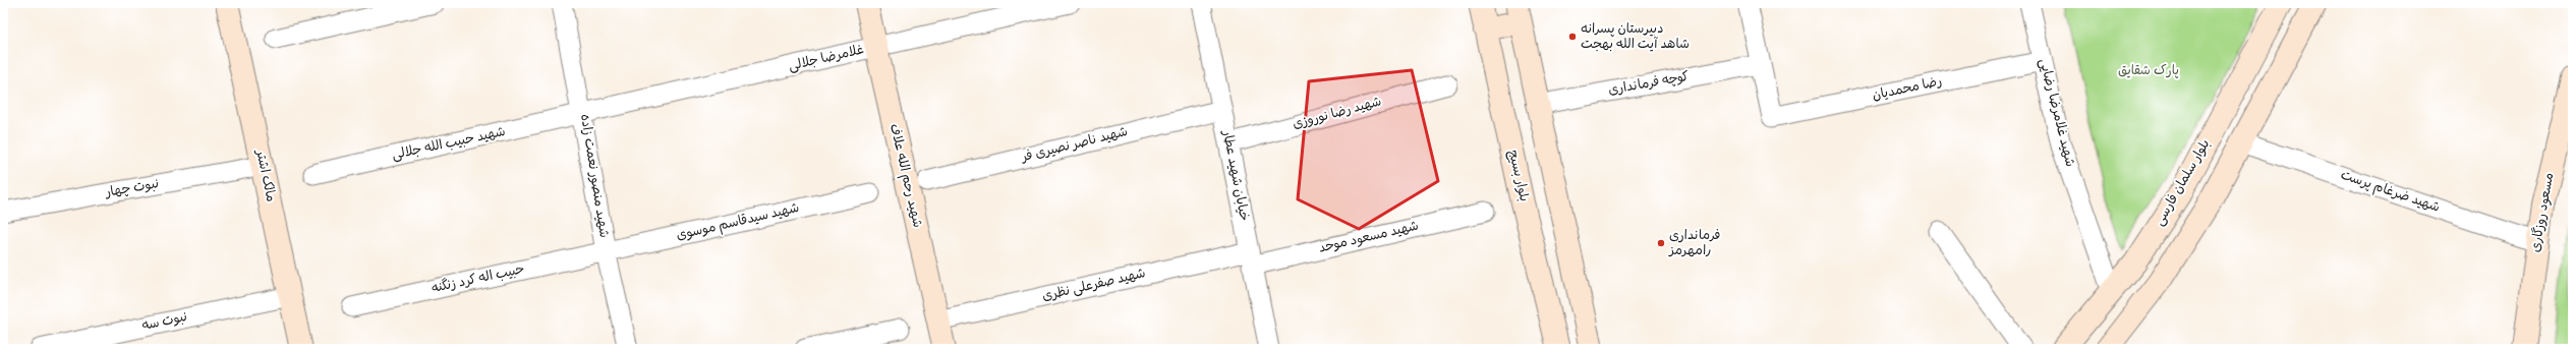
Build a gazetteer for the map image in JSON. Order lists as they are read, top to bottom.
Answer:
{
  "streets": {
    "main road": [
      "مالک اشتر",
      "شهید رحم الله علاف",
      "بلوار بسیج",
      "بلوار سلمان فارسی",
      "مسعود روزگاری"
    ],
    "street": [
      "غلامرضا جلالی",
      "کوچه فرمانداری",
      "رضا محمدیان",
      "شهید غلامرضا رضایی",
      "شهید رضا نوروزی",
      "شهید حبیب الله جلالی",
      "شهید ناصر نصیری فر",
      "شهید منصور نعمت زاده",
      "خیابان شهید عطار",
      "نبوت چهار",
      "شهید ضرغام پرست",
      "شهید سیدقاسم موسوی",
      "شهید مسعود موحد",
      "حبیب اله کرد زنگنه",
      "شهید صفرعلی نظری",
      "نبوت سه"
    ]
  },
  "crossings": [
    ["غلامرضا جلالی", "شهید حبیب الله جلالی"],
    ["غلامرضا جلالی", "شهید منصور نعمت زاده"],
    ["غلامرضا جلالی", "شهید رحم الله علاف"],
    ["کوچه فرمانداری", "رضا محمدیان"],
    ["رضا محمدیان", "شهید غلامرضا رضایی"],
    ["شهید غلامرضا رضایی", "بلوار سلمان فارسی"],
    ["شهید رضا نوروزی", "خیابان شهید عطار"],
    ["شهید حبیب الله جلالی", "شهید منصور نعمت زاده"],
    ["شهید ناصر نصیری فر", "خیابان شهید عطار"],
    ["مالک اشتر", "نبوت چهار"],
    ["مالک اشتر", "نبوت سه"],
    ["شهید منصور نعمت زاده", "شهید سیدقاسم موسوی"],
    ["شهید منصور نعمت زاده", "حبیب اله کرد زنگنه"],
    ["شهید رحم الله علاف", "شهید صفرعلی نظری"],
    ["خیابان شهید عطار", "شهید مسعود موحد"],
    ["خیابان شهید عطار", "شهید صفرعلی نظری"],
    ["شهید ضرغام پرست", "مسعود روزگاری"],
    ["شهید سیدقاسم موسوی", "حبیب اله کرد زنگنه"],
    ["شهید مسعود موحد", "شهید صفرعلی نظری"]
  ],
  "parks": ["پارک شقایق"],
  "places": ["دبیرستان پسرانه شاهد آیت الله بهجت", "فرمانداری رامهرمز"]
}
